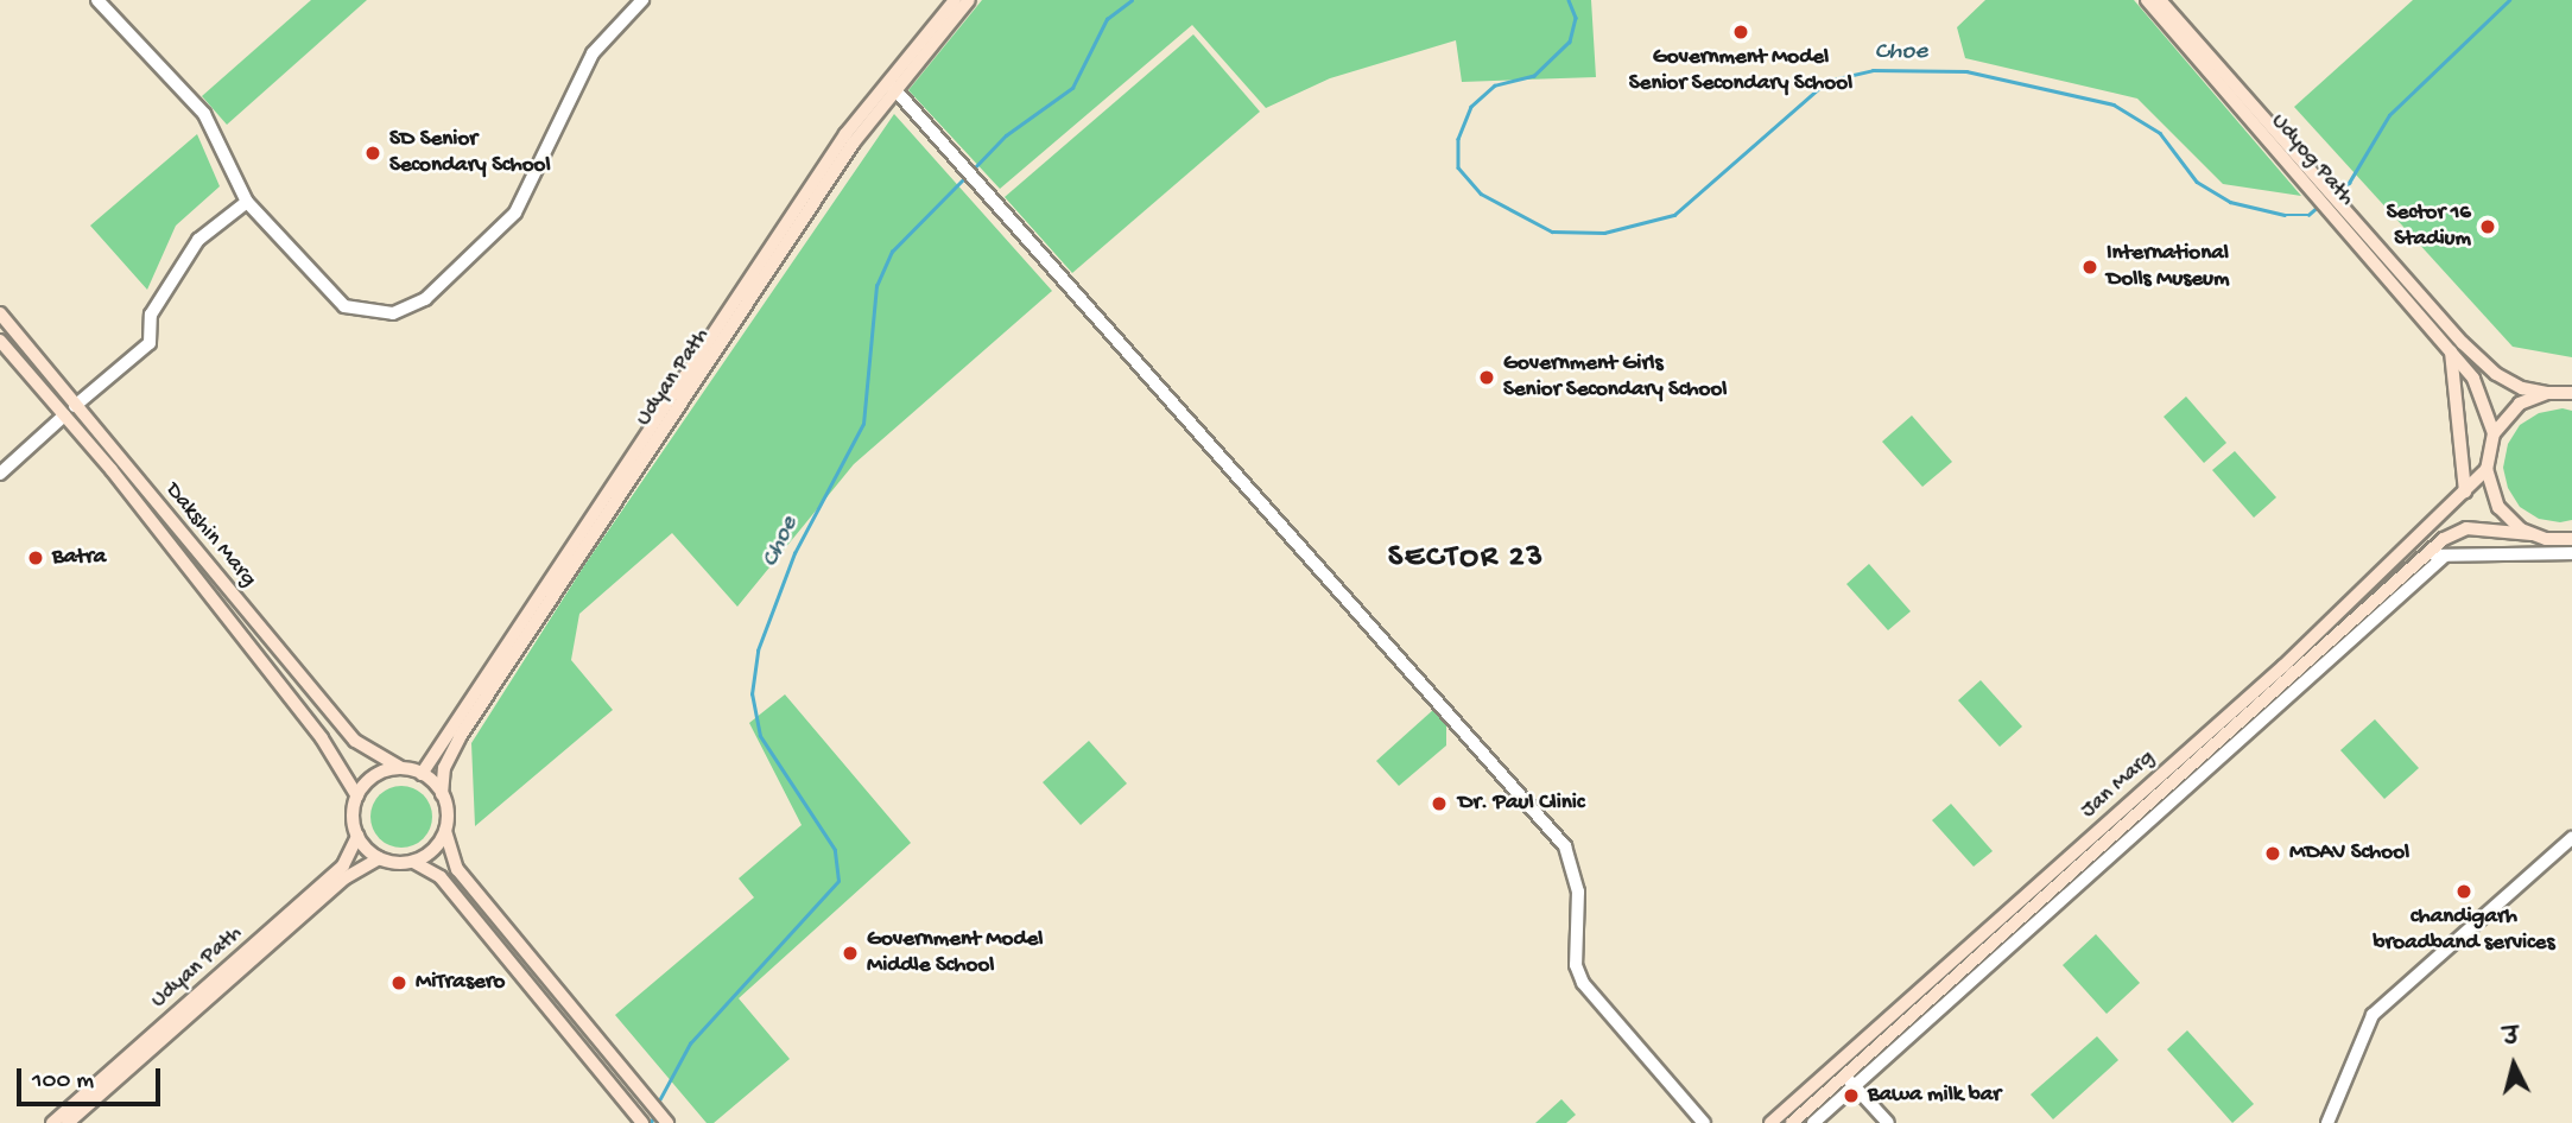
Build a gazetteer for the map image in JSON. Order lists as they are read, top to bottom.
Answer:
{
  "streets": {
    "main road": [
      "Udyog Path",
      "Udyan Path",
      "Dakshin Marg",
      "Jan Marg"
    ]
  },
  "crossings": [
    ["Udyan Path", "Dakshin Marg"]
  ],
  "districts": ["SECTOR 23"],
  "water": ["Choe"],
  "places": [
    "Government Model Senior Secondary School",
    "SD Senior Secondary School",
    "Sector 16 Stadium",
    "International Dolls Museum",
    "Government Girls Senior Secondary School",
    "Batra",
    "Dr. Paul Clinic",
    "MDAV School",
    "chandigarh broadband services",
    "Government Model Middle School",
    "MiTrasero",
    "Bawa milk bar"
  ],
  "scale_bar": "100 m",
  "north": "top"
}
